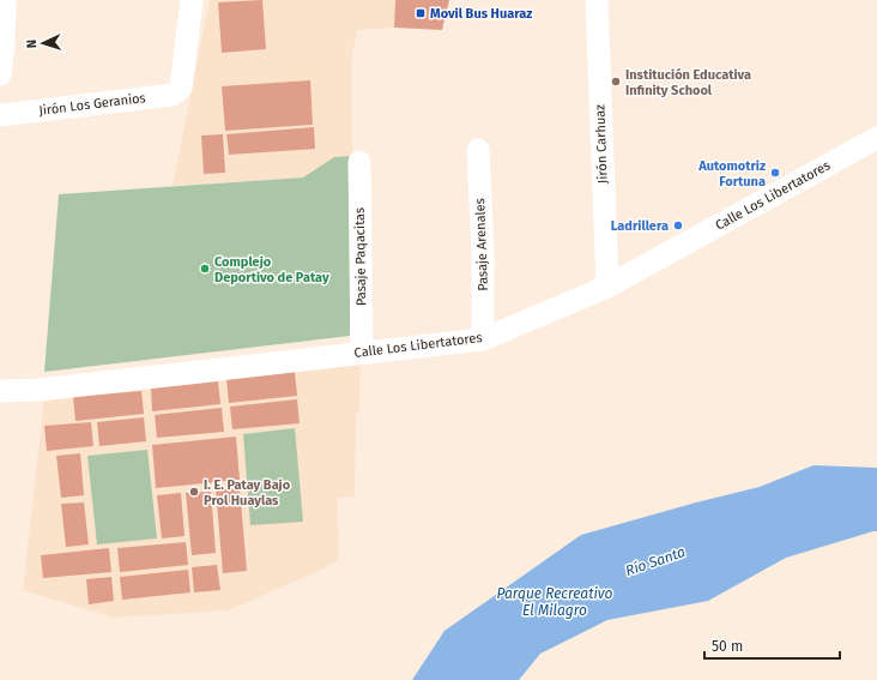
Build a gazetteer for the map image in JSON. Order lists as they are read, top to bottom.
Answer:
{
  "streets": {
    "street": [
      "Jirón Los Geranios",
      "Jirón Carhuaz",
      "Calle Los Libertatores",
      "Pasaje Arenales",
      "Pasaje Paqacitas"
    ]
  },
  "crossings": [
    ["Jirón Carhuaz", "Calle Los Libertatores"],
    ["Calle Los Libertatores", "Pasaje Arenales"],
    ["Calle Los Libertatores", "Pasaje Paqacitas"]
  ],
  "water": ["Río Santa", "Parque Recreativo El Milagro"],
  "places": {
    "transit": ["Movil Bus Huaraz"],
    "other": [
      "Institución Educativa Infinity School",
      "Automotriz Fortuna",
      "Ladrillera",
      "Complejo Deportivo de Patay",
      "I. E. Patay Bajo Prol Huaylas"
    ]
  },
  "scale_bar": "50 m",
  "north": "left"
}
